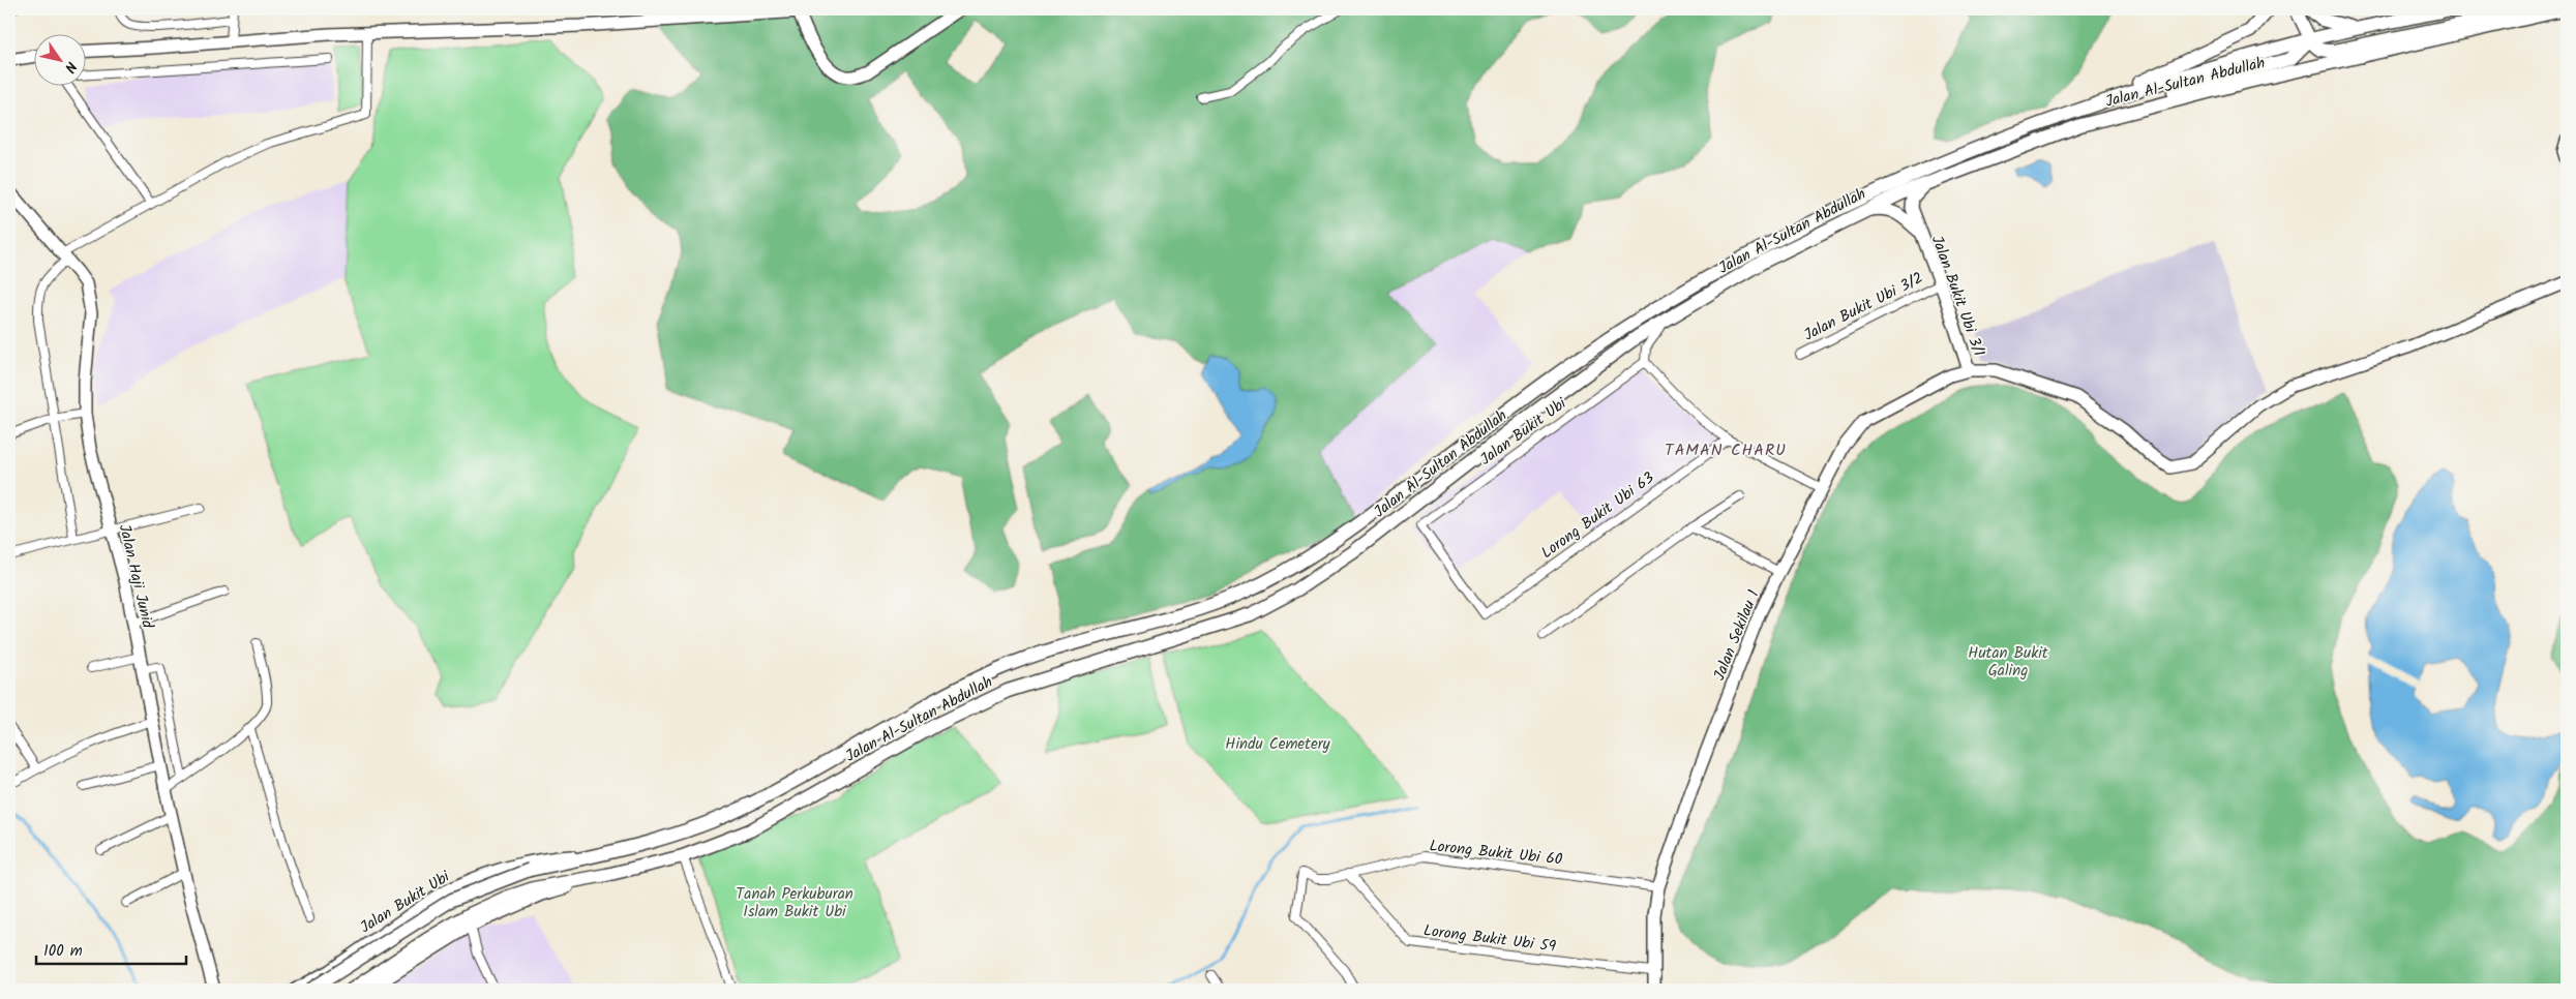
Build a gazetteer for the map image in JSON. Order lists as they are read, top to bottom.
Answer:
{
  "streets": {
    "main road": ["Jalan Al-Sultan Abdullah"],
    "street": [
      "Jalan Bukit Ubi 3/1",
      "Jalan Bukit Ubi 3/2",
      "Jalan Bukit Ubi",
      "Lorong Bukit Ubi 63",
      "Jalan Haji Junid",
      "Jalan Sekilau 1",
      "Lorong Bukit Ubi 60",
      "Lorong Bukit Ubi 59"
    ]
  },
  "crossings": [
    ["Jalan Al-Sultan Abdullah", "Jalan Bukit Ubi 3/1"],
    ["Jalan Al-Sultan Abdullah", "Jalan Bukit Ubi"],
    ["Jalan Bukit Ubi 3/1", "Jalan Bukit Ubi 3/2"],
    ["Jalan Bukit Ubi 3/1", "Jalan Sekilau 1"],
    ["Jalan Bukit Ubi", "Lorong Bukit Ubi 63"],
    ["Jalan Sekilau 1", "Lorong Bukit Ubi 60"],
    ["Jalan Sekilau 1", "Lorong Bukit Ubi 59"],
    ["Lorong Bukit Ubi 60", "Lorong Bukit Ubi 59"]
  ],
  "districts": ["TAMAN CHARU"],
  "parks": ["Hutan Bukit Galing", "Hindu Cemetery", "Tanah Perkuburan Islam Bukit Ubi"],
  "scale_bar": "100 m",
  "north": "bottom right"
}
